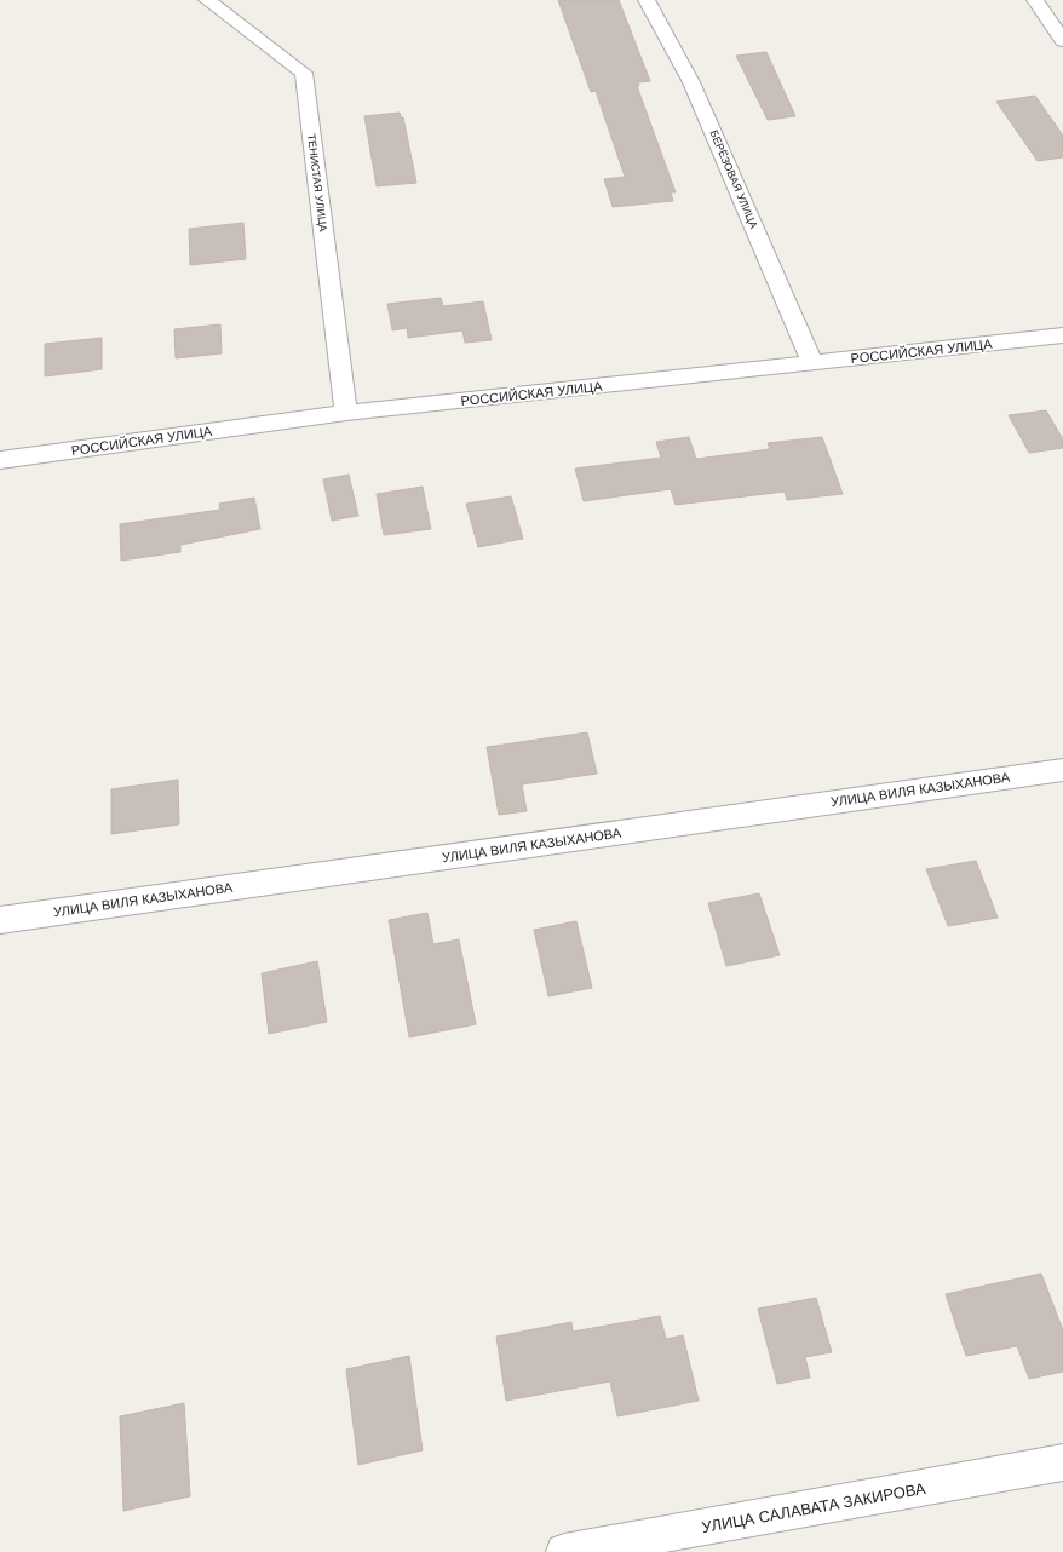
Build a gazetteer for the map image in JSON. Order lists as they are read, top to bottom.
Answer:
{
  "streets": {
    "street": [
      "БЕРЁЗОВАЯ УЛИЦА",
      "ТЕНИСТАЯ УЛИЦА",
      "РОССИЙСКАЯ УЛИЦА",
      "УЛИЦА ВИЛЯ КАЗЫХАНОВА",
      "УЛИЦА САЛАВАТА ЗАКИРОВА"
    ]
  },
  "crossings": [
    ["БЕРЁЗОВАЯ УЛИЦА", "РОССИЙСКАЯ УЛИЦА"],
    ["ТЕНИСТАЯ УЛИЦА", "РОССИЙСКАЯ УЛИЦА"]
  ]
}
